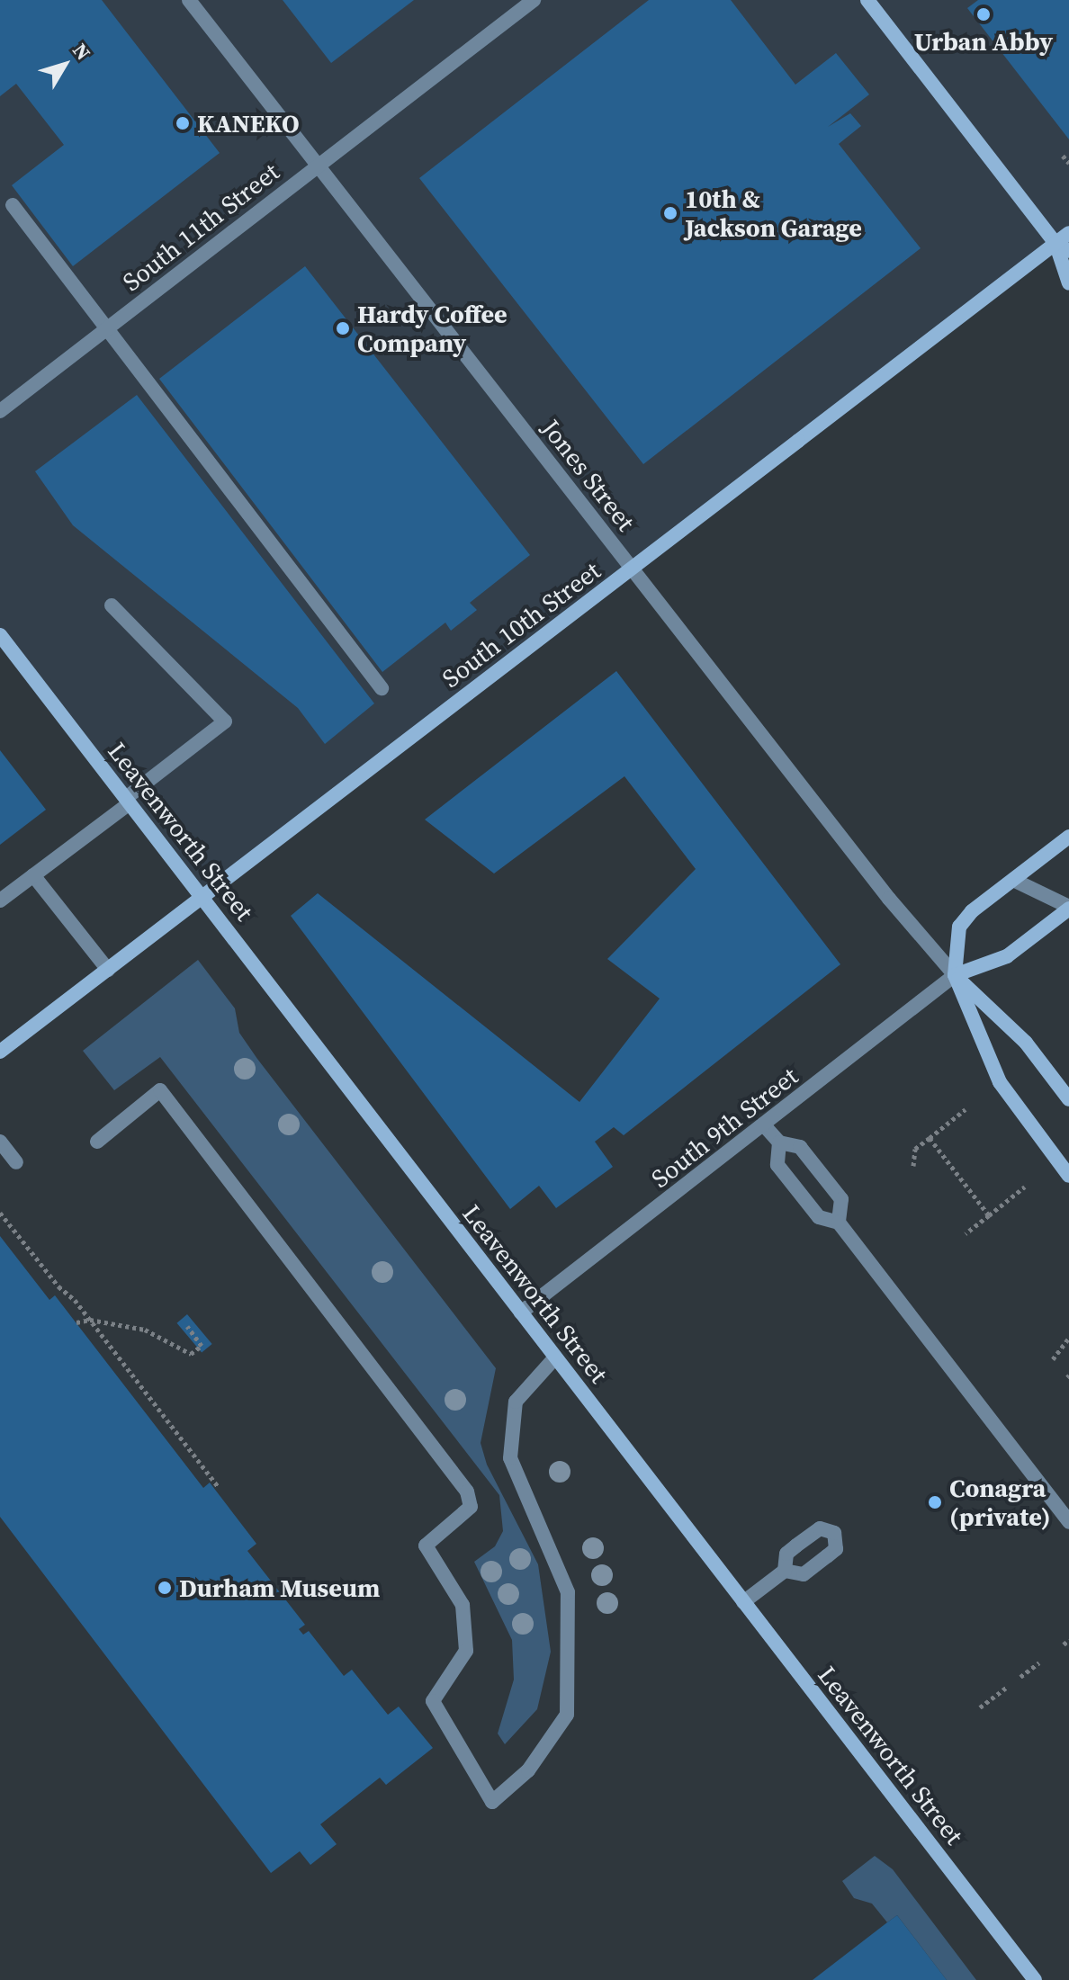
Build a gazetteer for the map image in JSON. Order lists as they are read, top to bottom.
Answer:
{
  "streets": {
    "street": [
      "South 11th Street",
      "Jones Street",
      "South 10th Street",
      "Leavenworth Street",
      "South 9th Street"
    ]
  },
  "crossings": [
    ["South 11th Street", "Jones Street"],
    ["Jones Street", "South 9th Street"],
    ["Leavenworth Street", "South 9th Street"]
  ],
  "places": [
    "Urban Abby",
    "KANEKO",
    "10th & Jackson Garage",
    "Hardy Coffee Company",
    "Conagra (private)",
    "Durham Museum"
  ],
  "north": "top right"
}
